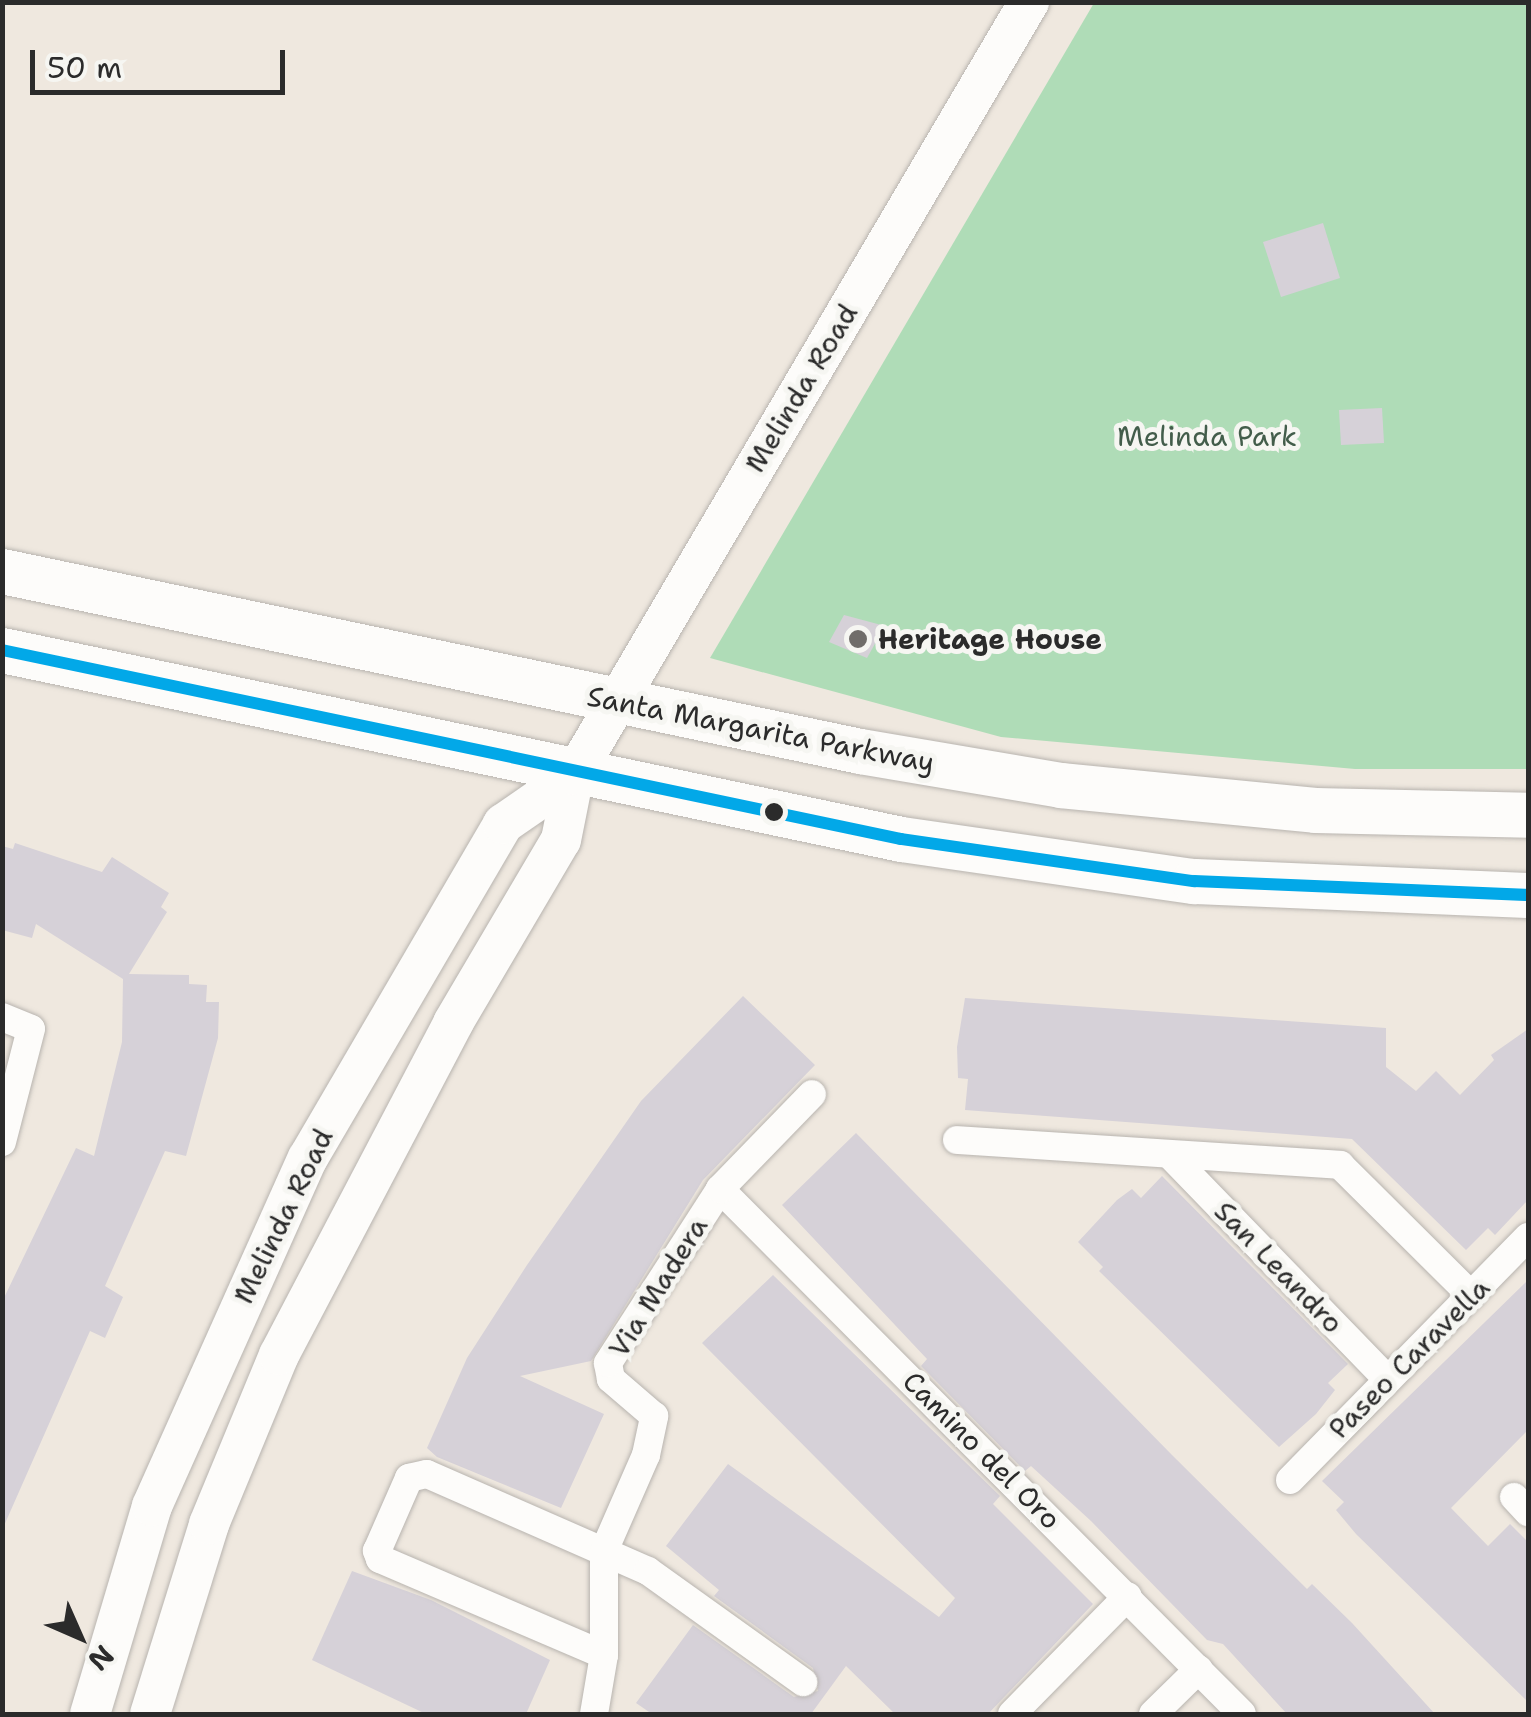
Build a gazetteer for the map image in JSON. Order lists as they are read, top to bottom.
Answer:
{
  "streets": {
    "main road": ["Melinda Road", "Santa Margarita Parkway"],
    "street": [
      "San Leandro",
      "Via Madera",
      "Paseo Caravella",
      "Camino del Oro"
    ]
  },
  "crossings": [
    ["Melinda Road", "Santa Margarita Parkway"],
    ["San Leandro", "Paseo Caravella"],
    ["Via Madera", "Camino del Oro"]
  ],
  "parks": ["Melinda Park"],
  "places": ["Heritage House"],
  "scale_bar": "50 m",
  "north": "bottom right"
}
